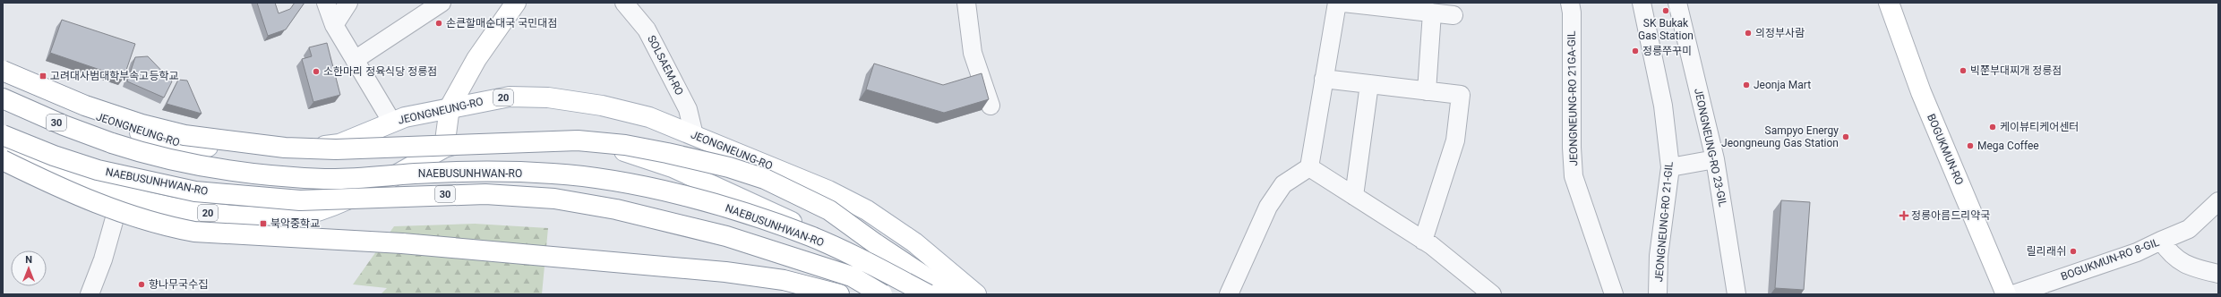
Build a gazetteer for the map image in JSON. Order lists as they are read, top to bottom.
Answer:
{
  "streets": {
    "main road": [
      "20",
      "JEONGNEUNG-RO",
      "30",
      "BOGUKMUN-RO",
      "NAEBUSUNHWAN-RO"
    ],
    "street": [
      "SOLSAEM-RO",
      "JEONGNEUNG-RO 21GA-GIL",
      "JEONGNEUNG-RO 23-GIL",
      "JEONGNEUNG-RO 21-GIL",
      "BOGUKMUN-RO 8-GIL"
    ]
  },
  "crossings": [
    ["SOLSAEM-RO", "JEONGNEUNG-RO"]
  ],
  "places": {
    "other": [
      "SK Bukak Gas Station",
      "손큰할매순대국 국민대점",
      "의정부사람",
      "정릉쭈꾸미",
      "빅쭌부대찌개 정릉점",
      "소한마리 정육식당 정릉점",
      "Jeonja Mart",
      "케이뷰티케어센터",
      "Sampyo Energy Jeongneung Gas Station",
      "Mega Coffee",
      "릴리래쉬",
      "향나무국수집"
    ],
    "transit": ["고려대사범대학부속고등학교", "북악중학교"],
    "health": ["정릉아름드리약국"]
  },
  "north": "top"
}
